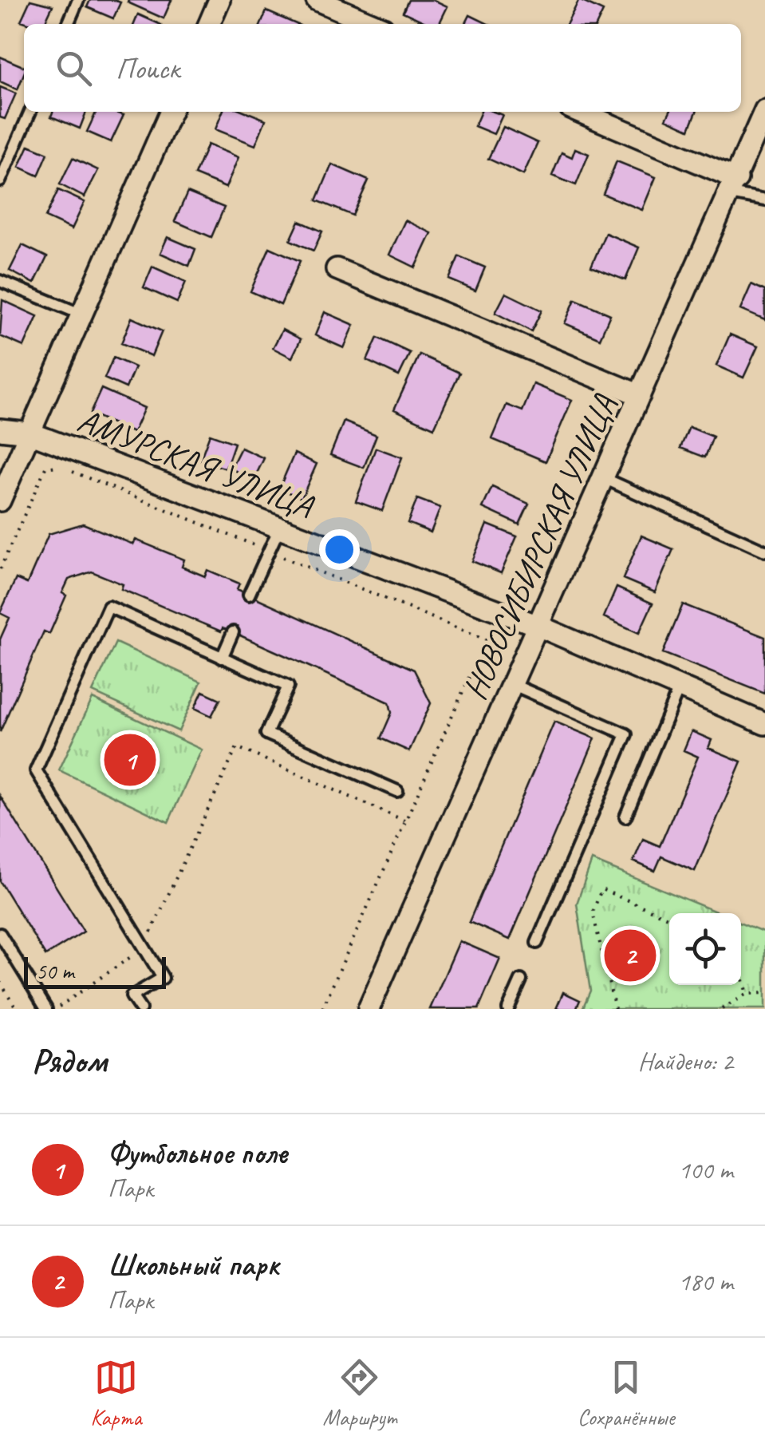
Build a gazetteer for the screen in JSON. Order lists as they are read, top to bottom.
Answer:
{
  "streets": {
    "street": ["АМУРСКАЯ УЛИЦА", "НОВОСИБИРСКАЯ УЛИЦА"]
  },
  "crossings": [
    ["АМУРСКАЯ УЛИЦА", "НОВОСИБИРСКАЯ УЛИЦА"]
  ],
  "scale_bar": "50 m",
  "page": {
    "search": "Поиск",
    "pins": ["1", "2"],
    "scale": "50 m",
    "heading": ["Рядом", "Найдено: 2"],
    "list": [
      {
        "mark": "1",
        "name": "Футбольное поле",
        "note": "Парк",
        "value": "100 m"
      },
      {
        "mark": "2",
        "name": "Школьный парк",
        "note": "Парк",
        "value": "180 m"
      }
    ],
    "nav": ["Карта", "Маршрут", "Сохранённые"]
  }
}
